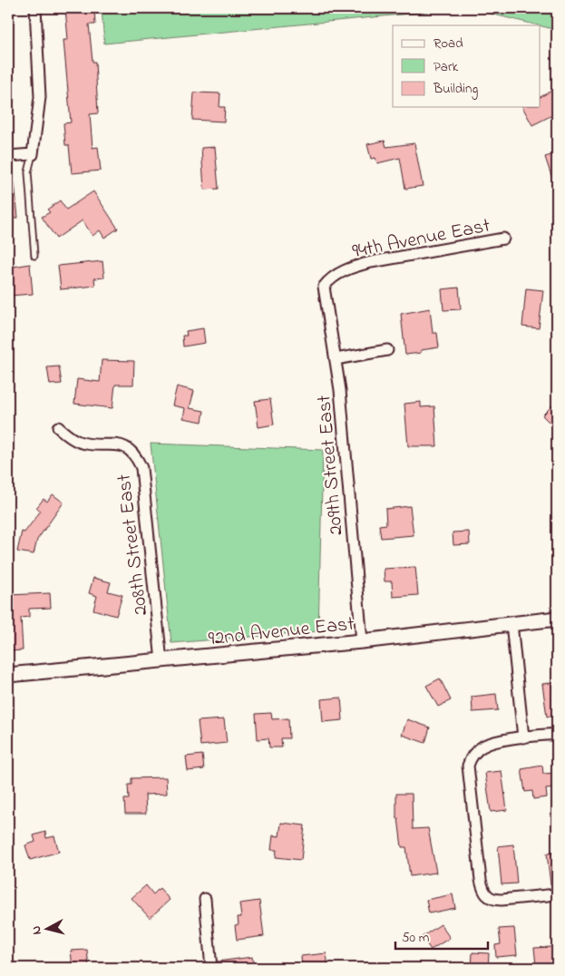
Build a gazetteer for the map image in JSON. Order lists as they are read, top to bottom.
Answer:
{
  "streets": {
    "street": [
      "94th Avenue East",
      "209th Street East",
      "208th Street East",
      "92nd Avenue East"
    ]
  },
  "crossings": [
    ["94th Avenue East", "209th Street East"],
    ["209th Street East", "92nd Avenue East"],
    ["208th Street East", "92nd Avenue East"]
  ],
  "legend": ["Road", "Park", "Building"],
  "scale_bar": "50 m",
  "north": "left"
}
